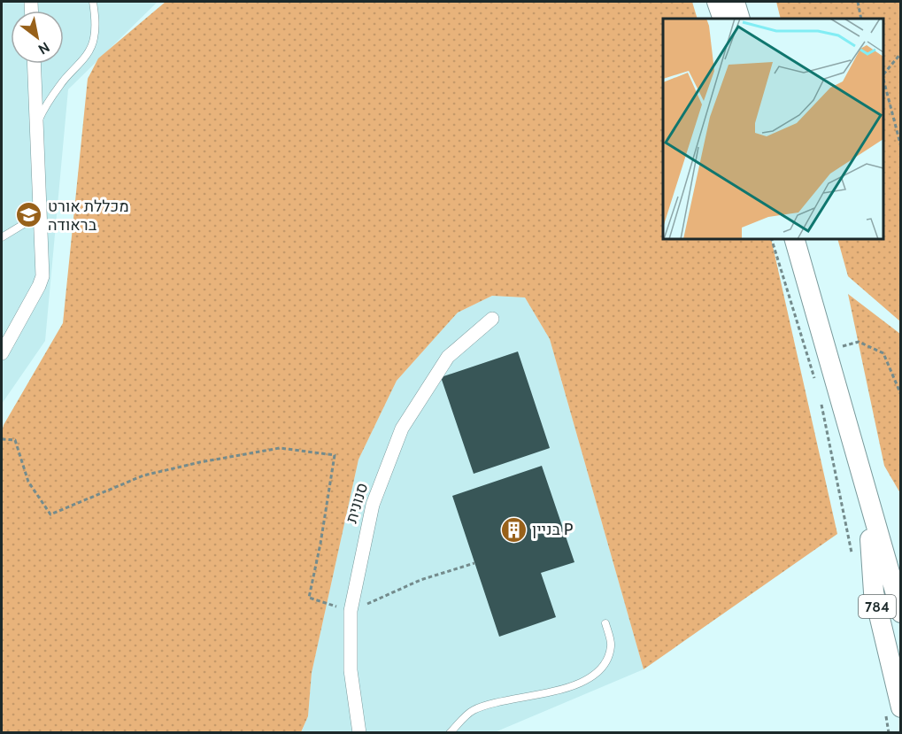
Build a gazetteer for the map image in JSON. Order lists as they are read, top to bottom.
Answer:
{
  "streets": {
    "main road": ["784"],
    "street": ["סנונית"]
  },
  "places": {
    "school or university": ["מכללת אורט בראודה"],
    "building": ["בניין P"]
  },
  "north": "bottom right"
}
